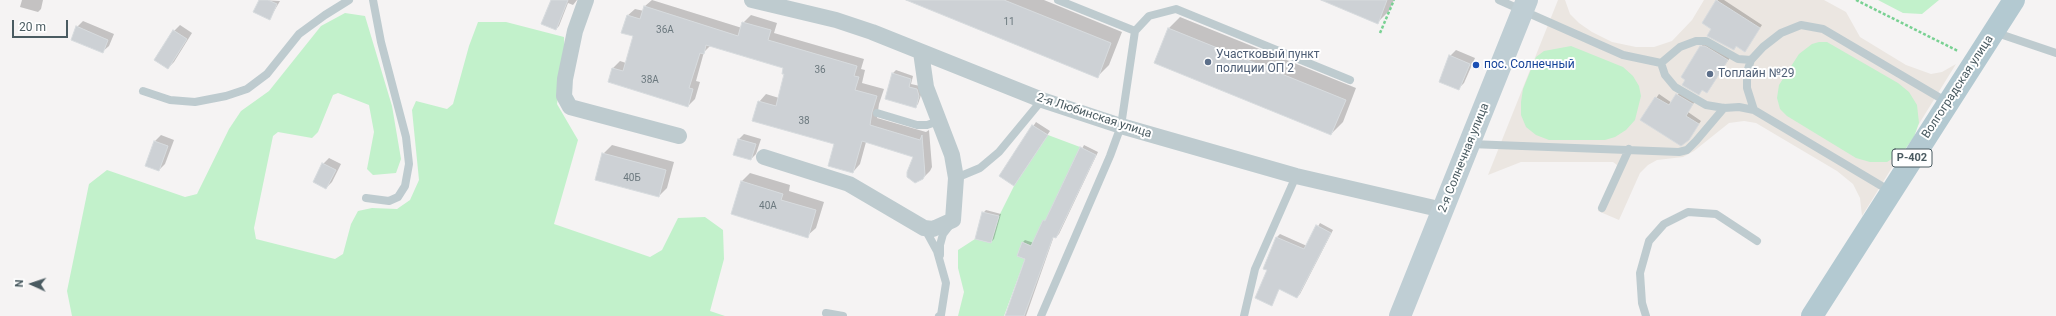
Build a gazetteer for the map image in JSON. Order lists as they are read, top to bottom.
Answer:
{
  "streets": {
    "main road": ["Волгоградская улица", "2-я Солнечная улица", "Р-402"],
    "street": ["2-я Любинская улица"]
  },
  "crossings": [
    ["2-я Любинская улица", "2-я Солнечная улица"]
  ],
  "places": ["Участковый пункт полиции ОП 2", "пос. Солнечный", "Топлайн №29"],
  "house_numbers": [
    "11",
    "36А",
    "36",
    "38А",
    "38",
    "40Б",
    "40А"
  ],
  "scale_bar": "20 m",
  "north": "left"
}
